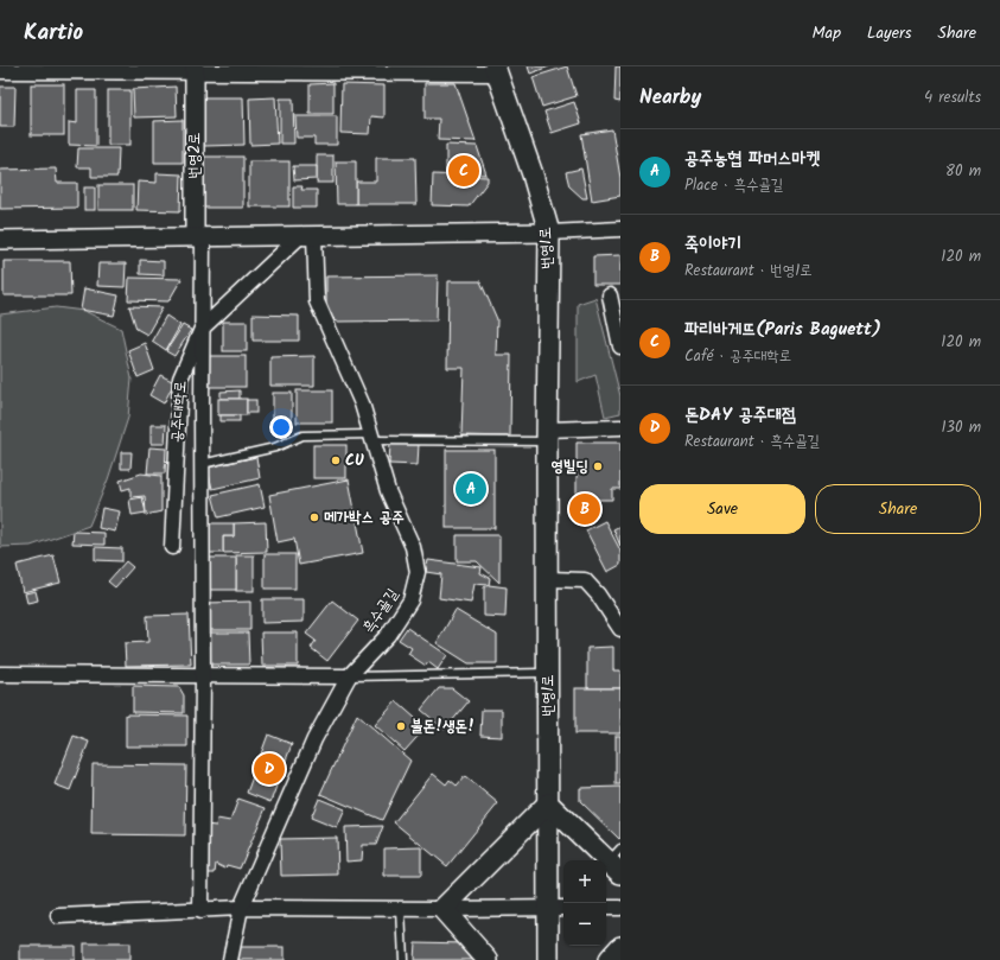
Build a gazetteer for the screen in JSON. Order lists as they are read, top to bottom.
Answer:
{
  "streets": {
    "main road": ["번영1로"],
    "street": ["번영2로", "공주대학로", "흑수골길"]
  },
  "crossings": [
    ["번영2로", "번영1로"],
    ["공주대학로", "흑수골길"]
  ],
  "places": [
    "CU",
    "영빌딩",
    "메가박스 공주",
    "불돈!생돈!"
  ],
  "page": {
    "header": "Kartio",
    "nav": ["Map", "Layers", "Share"],
    "heading": ["Nearby", "4 results"],
    "list": [
      {
        "mark": "A",
        "name": "공주농협 파머스마켓",
        "note": "Place · 흑수골길",
        "value": "80 m"
      },
      {
        "mark": "B",
        "name": "죽이야기",
        "note": "Restaurant · 번영1로",
        "value": "120 m"
      },
      {
        "mark": "C",
        "name": "파리바게뜨(Paris Baguett)",
        "note": "Café · 공주대학로",
        "value": "120 m"
      },
      {
        "mark": "D",
        "name": "돈DAY 공주대점",
        "note": "Restaurant · 흑수골길",
        "value": "130 m"
      }
    ],
    "pins": [
      "C",
      "A",
      "B",
      "D"
    ],
    "buttons": ["Save", "Share"],
    "map_buttons": ["+", "−"]
  }
}
